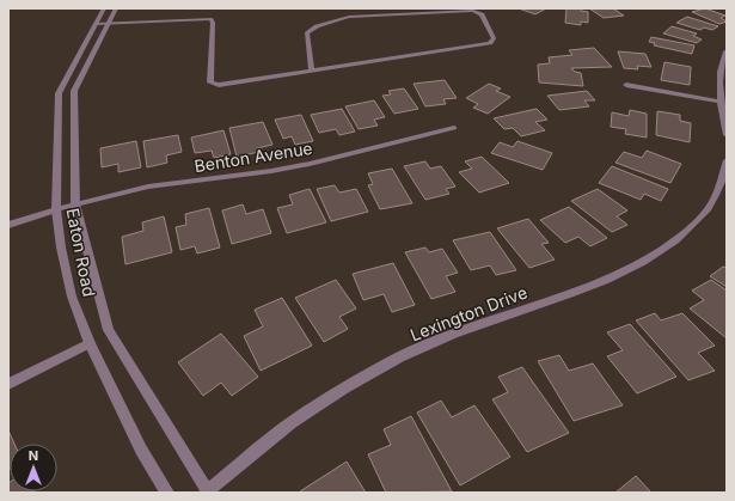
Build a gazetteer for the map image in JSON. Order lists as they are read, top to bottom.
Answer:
{
  "streets": {
    "street": ["Benton Avenue", "Eaton Road", "Lexington Drive"]
  },
  "crossings": [
    ["Benton Avenue", "Eaton Road"]
  ],
  "north": "top"
}
